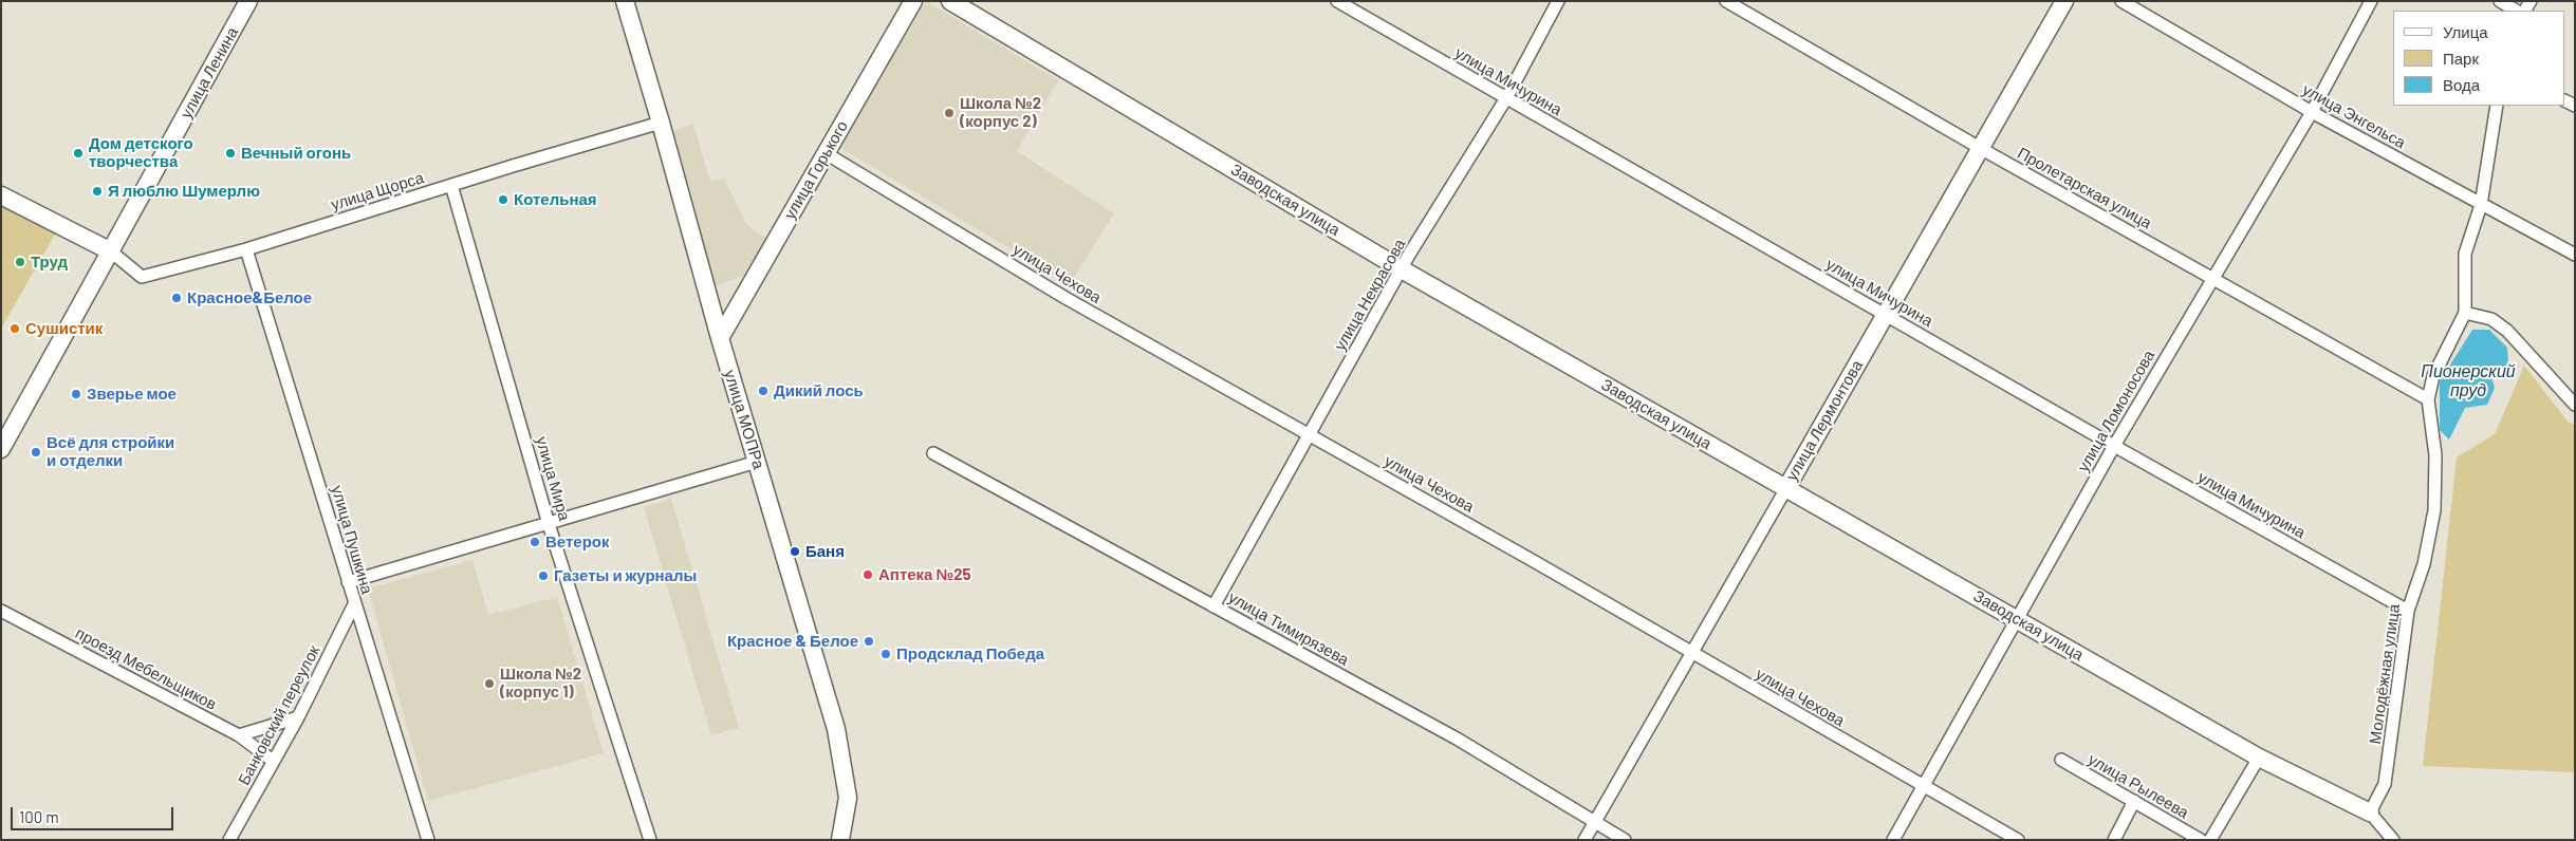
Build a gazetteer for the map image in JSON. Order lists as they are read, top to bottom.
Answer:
{
  "streets": {
    "street": [
      "улица Ленина",
      "улица Мичурина",
      "улица Энгельса",
      "улица Горького",
      "Пролетарская улица",
      "улица Щорса",
      "Заводская улица",
      "улица Чехова",
      "улица Некрасова",
      "улица Ломоносова",
      "улица МОПРа",
      "улица Лермонтова",
      "улица Мира",
      "улица Пушкина",
      "улица Тимирязева",
      "проезд Мебельщиков",
      "Молодёжная улица",
      "Банковский переулок",
      "улица Рылеева"
    ]
  },
  "crossings": [
    ["улица Ленина", "улица Щорса"],
    ["улица Мичурина", "улица Некрасова"],
    ["улица Мичурина", "улица Ломоносова"],
    ["улица Мичурина", "улица Лермонтова"],
    ["улица Мичурина", "Молодёжная улица"],
    ["улица Энгельса", "улица Ломоносова"],
    ["улица Энгельса", "Молодёжная улица"],
    ["улица Горького", "улица Чехова"],
    ["улица Горького", "улица МОПРа"],
    ["Пролетарская улица", "улица Ломоносова"],
    ["Пролетарская улица", "улица Лермонтова"],
    ["Пролетарская улица", "Молодёжная улица"],
    ["улица Щорса", "улица МОПРа"],
    ["улица Щорса", "улица Мира"],
    ["улица Щорса", "улица Пушкина"],
    ["Заводская улица", "улица Некрасова"],
    ["Заводская улица", "улица Ломоносова"],
    ["Заводская улица", "улица Лермонтова"],
    ["Заводская улица", "Молодёжная улица"],
    ["улица Чехова", "улица Некрасова"],
    ["улица Чехова", "улица Ломоносова"],
    ["улица Чехова", "улица Лермонтова"],
    ["улица Некрасова", "улица Тимирязева"],
    ["улица Лермонтова", "улица Тимирязева"],
    ["улица Пушкина", "Банковский переулок"],
    ["проезд Мебельщиков", "Банковский переулок"]
  ],
  "water": ["Пионерский пруд"],
  "places": [
    "Школа №2 (корпус 2)",
    "Дом детского творчества",
    "Вечный огонь",
    "Я люблю Шумерлю",
    "Котельная",
    "Труд",
    "Красное&Белое",
    "Сушистик",
    "Дикий лось",
    "Зверье мое",
    "Всё для стройки и отделки",
    "Ветерок",
    "Баня",
    "Аптека №25",
    "Газеты и журналы",
    "Красное & Белое",
    "Продсклад Победа",
    "Школа №2 (корпус 1)"
  ],
  "legend": ["Улица", "Парк", "Вода"],
  "scale_bar": "100 m"
}
